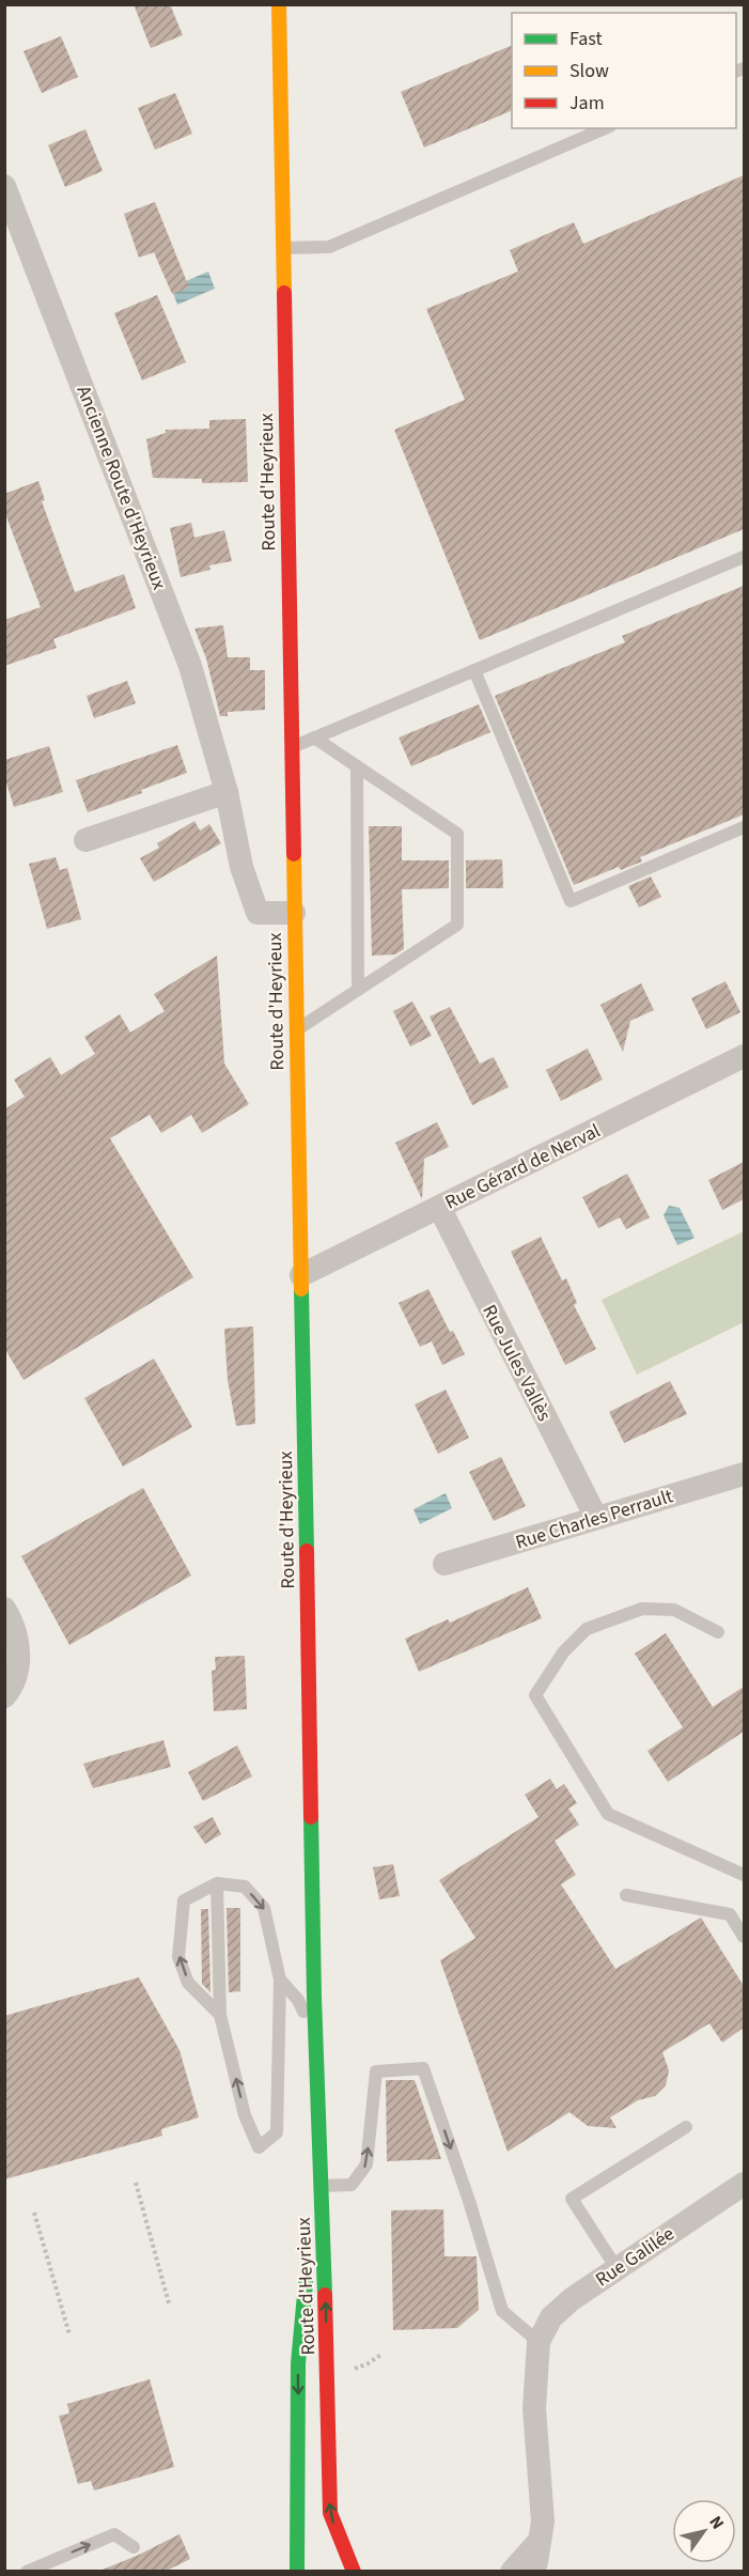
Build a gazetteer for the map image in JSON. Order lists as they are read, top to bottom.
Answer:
{
  "streets": {
    "main road": ["Route d'Heyrieux"],
    "street": [
      "Ancienne Route d'Heyrieux",
      "Rue Gérard de Nerval",
      "Rue Jules Vallès",
      "Rue Charles Perrault",
      "Rue Galilée"
    ]
  },
  "crossings": [
    ["Route d'Heyrieux", "Ancienne Route d'Heyrieux"],
    ["Route d'Heyrieux", "Rue Gérard de Nerval"],
    ["Rue Gérard de Nerval", "Rue Jules Vallès"],
    ["Rue Jules Vallès", "Rue Charles Perrault"]
  ],
  "legend": ["Fast", "Slow", "Jam"],
  "north": "top right"
}
